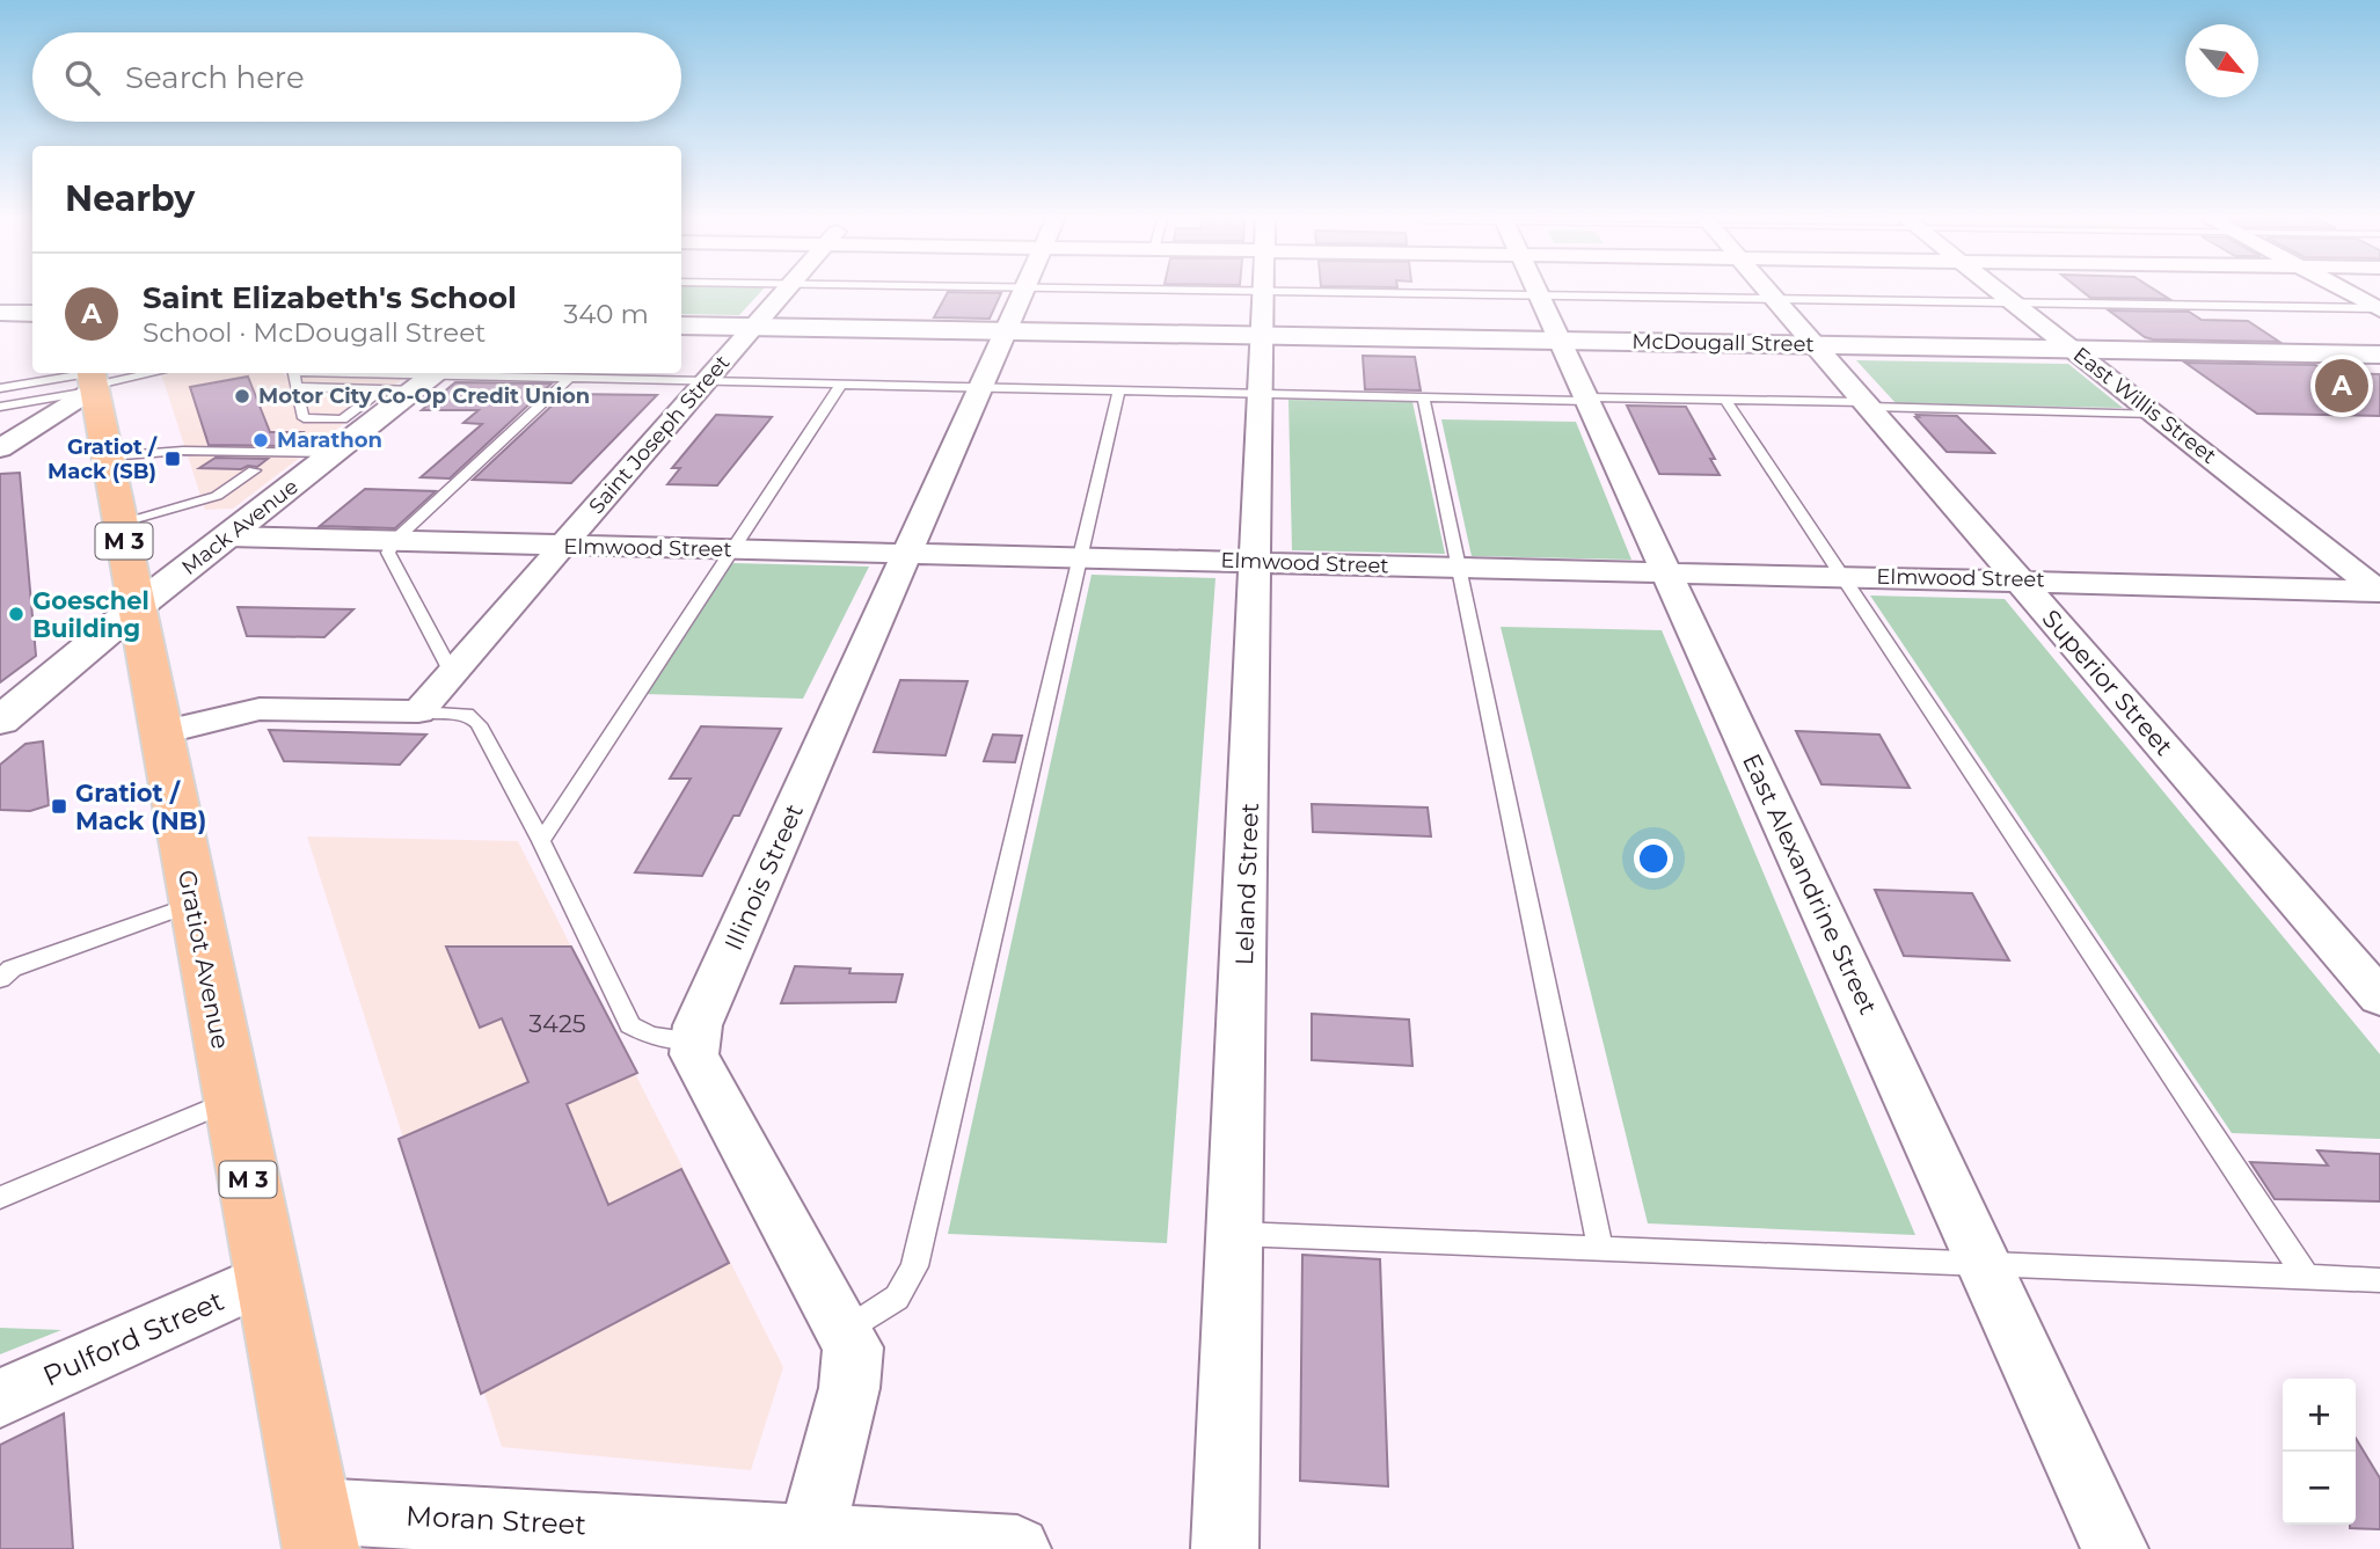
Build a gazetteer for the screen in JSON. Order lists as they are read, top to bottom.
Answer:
{
  "streets": {
    "main road": ["M 3", "Gratiot Avenue"],
    "street": [
      "McDougall Street",
      "East Willis Street",
      "Saint Joseph Street",
      "Mack Avenue",
      "Elmwood Street",
      "Superior Street",
      "Illinois Street",
      "Leland Street",
      "East Alexandrine Street",
      "Pulford Street",
      "Moran Street"
    ]
  },
  "crossings": [
    ["McDougall Street", "East Willis Street"],
    ["McDougall Street", "Saint Joseph Street"],
    ["McDougall Street", "Superior Street"],
    ["McDougall Street", "Illinois Street"],
    ["McDougall Street", "Leland Street"],
    ["McDougall Street", "East Alexandrine Street"],
    ["East Willis Street", "Elmwood Street"],
    ["Saint Joseph Street", "Elmwood Street"],
    ["Mack Avenue", "Elmwood Street"],
    ["Mack Avenue", "Gratiot Avenue"],
    ["Elmwood Street", "Superior Street"],
    ["Elmwood Street", "Illinois Street"],
    ["Elmwood Street", "Leland Street"],
    ["Elmwood Street", "East Alexandrine Street"],
    ["Gratiot Avenue", "Pulford Street"],
    ["Gratiot Avenue", "Moran Street"]
  ],
  "places": {
    "other": ["Motor City Co-Op Credit Union", "Marathon", "Goeschel Building"],
    "transit": ["Gratiot / Mack (SB)", "Gratiot / Mack (NB)"]
  },
  "house_numbers": ["3425"],
  "north": "bottom right",
  "page": {
    "search": "Search here",
    "heading": "Nearby",
    "list": [
      {
        "mark": "A",
        "name": "Saint Elizabeth's School",
        "note": "School · McDougall Street",
        "value": "340 m"
      }
    ],
    "pins": "A",
    "map_buttons": ["+", "−"]
  }
}
